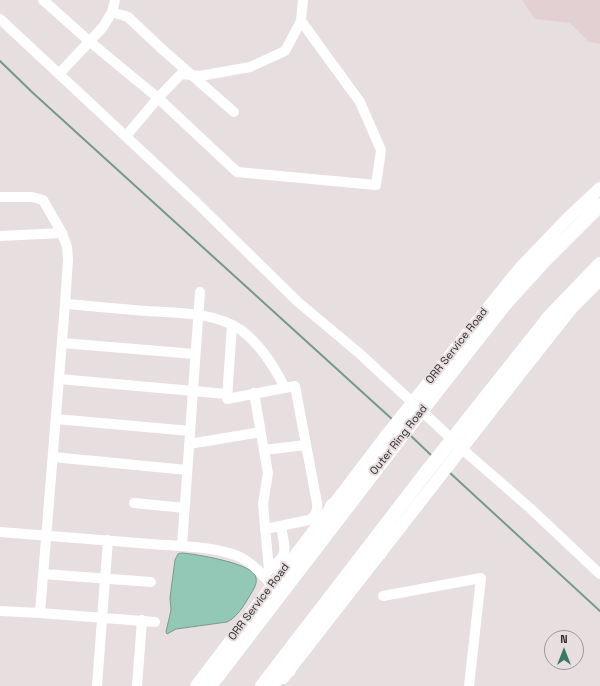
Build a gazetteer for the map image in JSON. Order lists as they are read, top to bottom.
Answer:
{
  "streets": {
    "highway": ["Outer Ring Road"],
    "main road": ["ORR Service Road"]
  },
  "crossings": [
    ["ORR Service Road", "Outer Ring Road"]
  ],
  "north": "top"
}
